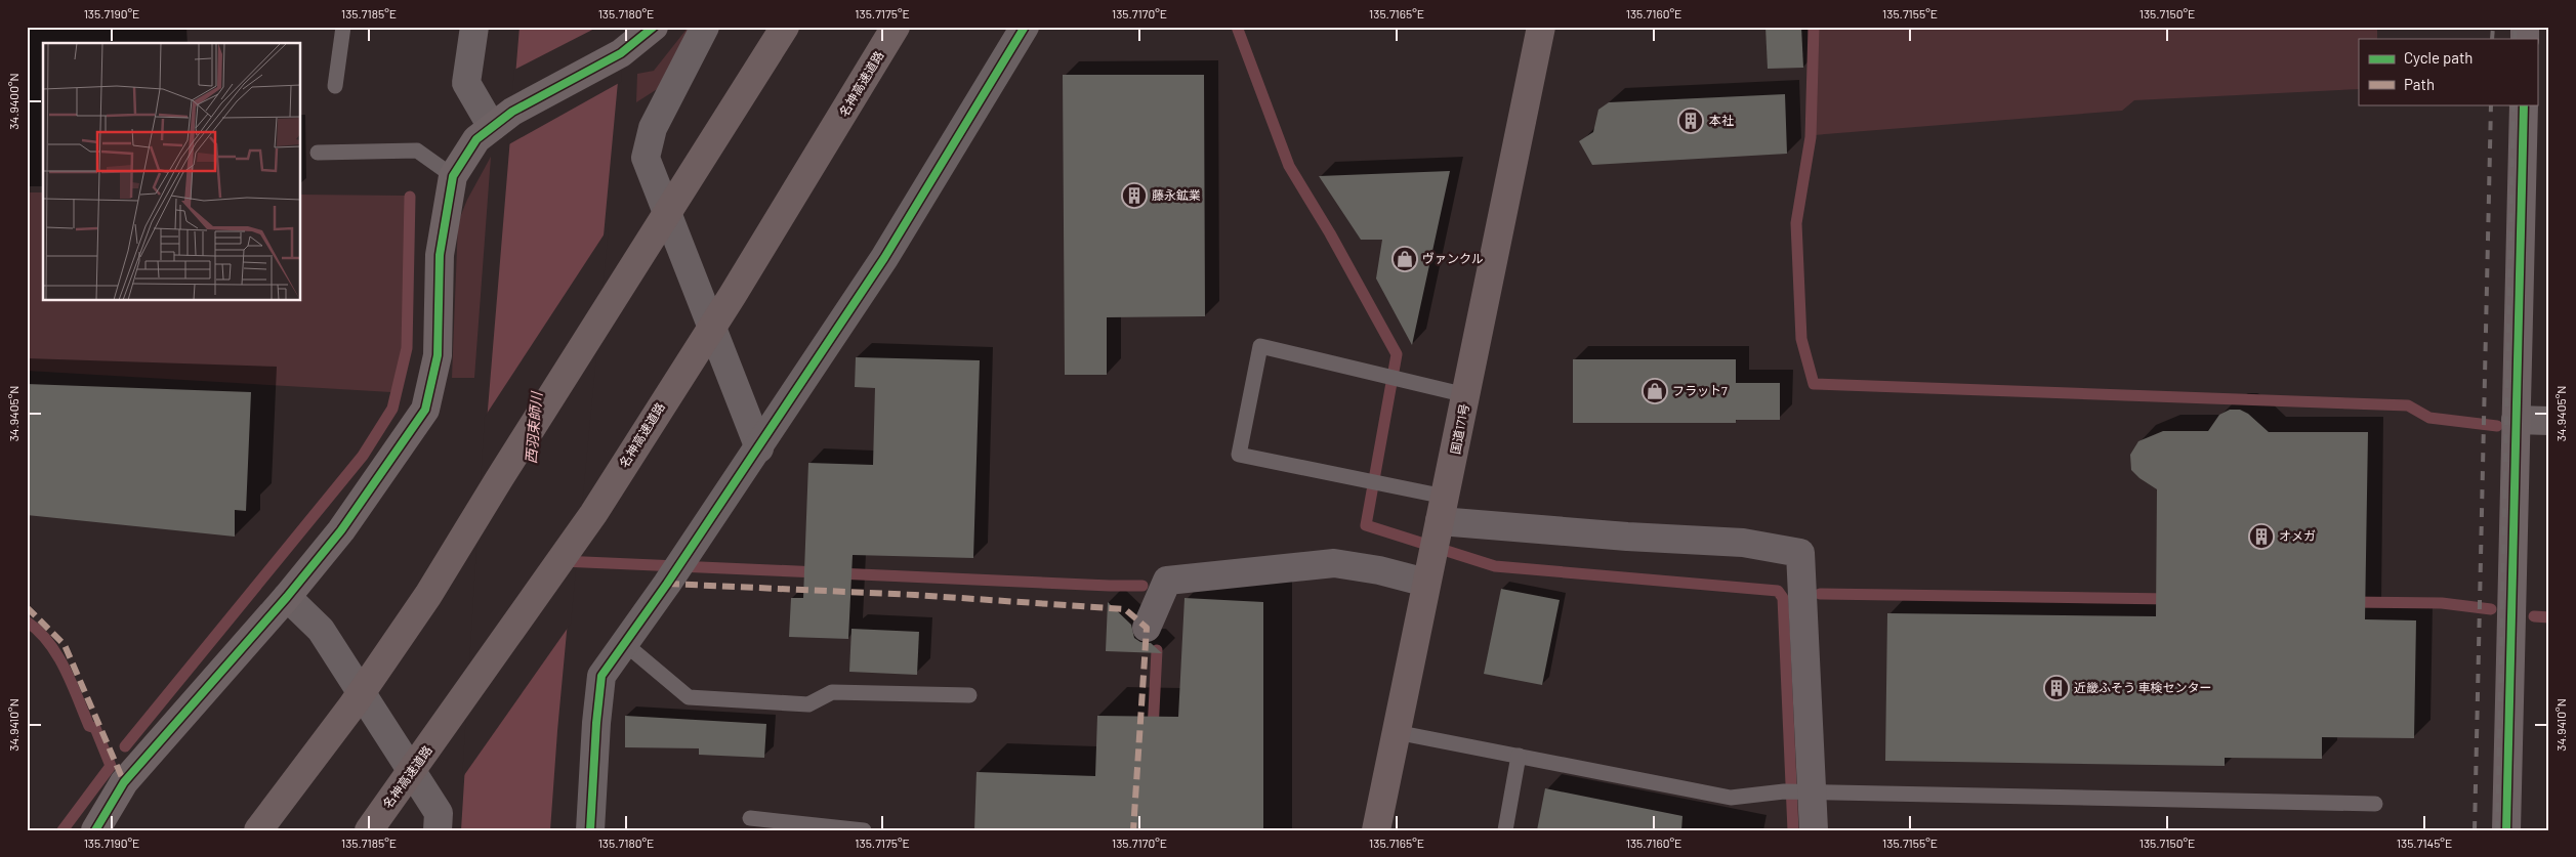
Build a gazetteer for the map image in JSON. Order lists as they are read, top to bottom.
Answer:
{
  "streets": {
    "highway": ["名神高速道路", "国道171号"]
  },
  "water": ["西羽束師川"],
  "places": {
    "building": [
      "本社",
      "藤永鉱業",
      "オメガ",
      "近畿ふそう 車検センター"
    ],
    "shop": ["ヴァンクル", "フラット7"]
  },
  "legend": ["Cycle path", "Path"],
  "coordinates": [
    "135.7190°E",
    "135.7185°E",
    "135.7180°E",
    "135.7175°E",
    "135.7170°E",
    "135.7165°E",
    "135.7160°E",
    "135.7155°E",
    "135.7150°E",
    "34.9400°N",
    "34.9405°N",
    "34.9410°N",
    "135.7145°E"
  ]
}
